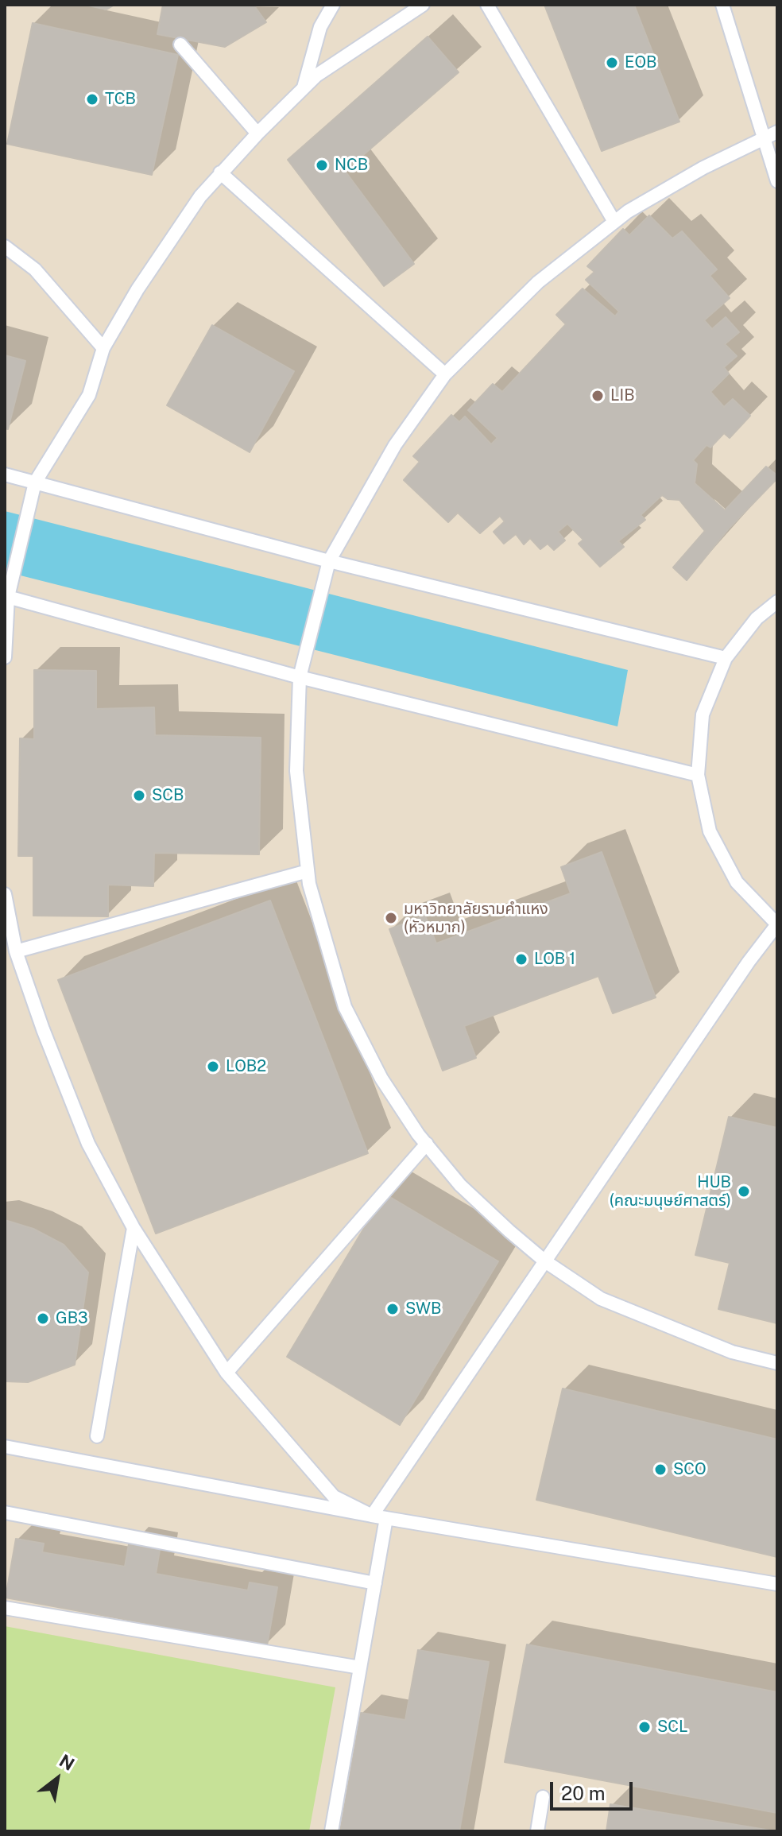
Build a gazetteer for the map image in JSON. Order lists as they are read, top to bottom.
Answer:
{
  "places": [
    "EOB",
    "TCB",
    "NCB",
    "LIB",
    "SCB",
    "มหาวิทยาลัยรามคำแหง (หัวหมาก)",
    "LOB 1",
    "LOB2",
    "HUB (คณะมนุษย์ศาสตร์)",
    "SWB",
    "GB3",
    "SCO",
    "SCL"
  ],
  "scale_bar": "20 m",
  "north": "top right"
}
